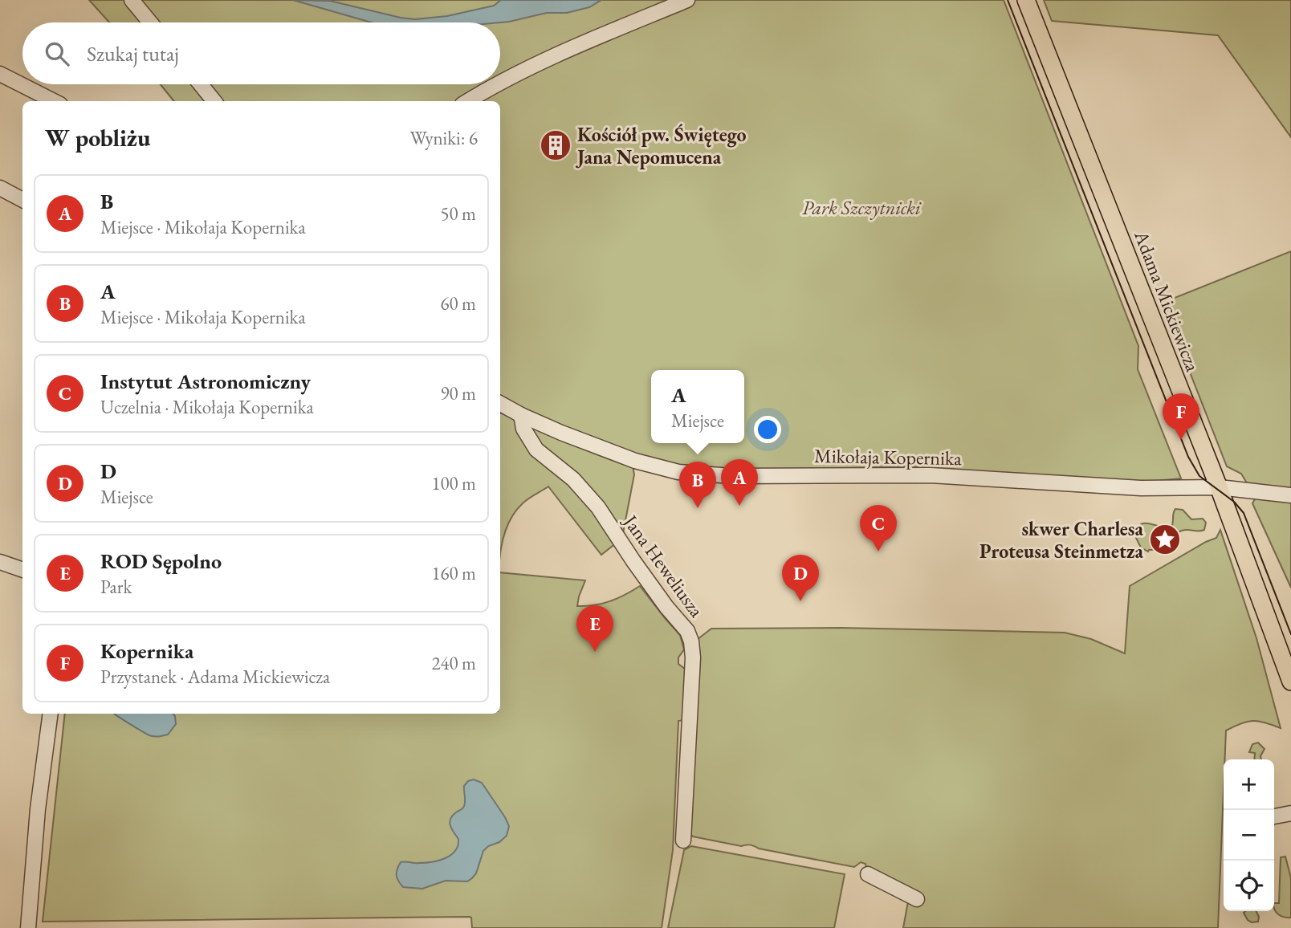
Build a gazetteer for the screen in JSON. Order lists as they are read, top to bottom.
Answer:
{
  "streets": {
    "main road": ["Adama Mickiewicza"],
    "street": ["Mikołaja Kopernika", "Jana Heweliusza"]
  },
  "crossings": [
    ["Adama Mickiewicza", "Mikołaja Kopernika"],
    ["Mikołaja Kopernika", "Jana Heweliusza"]
  ],
  "parks": ["Park Szczytnicki"],
  "places": {
    "building": ["Kościół pw. Świętego Jana Nepomucena"],
    "place": ["skwer Charlesa Proteusa Steinmetza"]
  },
  "page": {
    "search": "Szukaj tutaj",
    "heading": ["W pobliżu", "Wyniki: 6"],
    "list": [
      {
        "mark": "A",
        "name": "B",
        "note": "Miejsce · Mikołaja Kopernika",
        "value": "50 m"
      },
      {
        "mark": "B",
        "name": "A",
        "note": "Miejsce · Mikołaja Kopernika",
        "value": "60 m"
      },
      {
        "mark": "C",
        "name": "Instytut Astronomiczny",
        "note": "Uczelnia · Mikołaja Kopernika",
        "value": "90 m"
      },
      {
        "mark": "D",
        "name": "D",
        "note": "Miejsce",
        "value": "100 m"
      },
      {
        "mark": "E",
        "name": "ROD Sępolno",
        "note": "Park",
        "value": "160 m"
      },
      {
        "mark": "F",
        "name": "Kopernika",
        "note": "Przystanek · Adama Mickiewicza",
        "value": "240 m"
      }
    ],
    "popup": ["A", "Miejsce"],
    "pins": [
      "F",
      "A",
      "B",
      "C",
      "D",
      "E"
    ],
    "map_buttons": ["+", "−"]
  }
}
